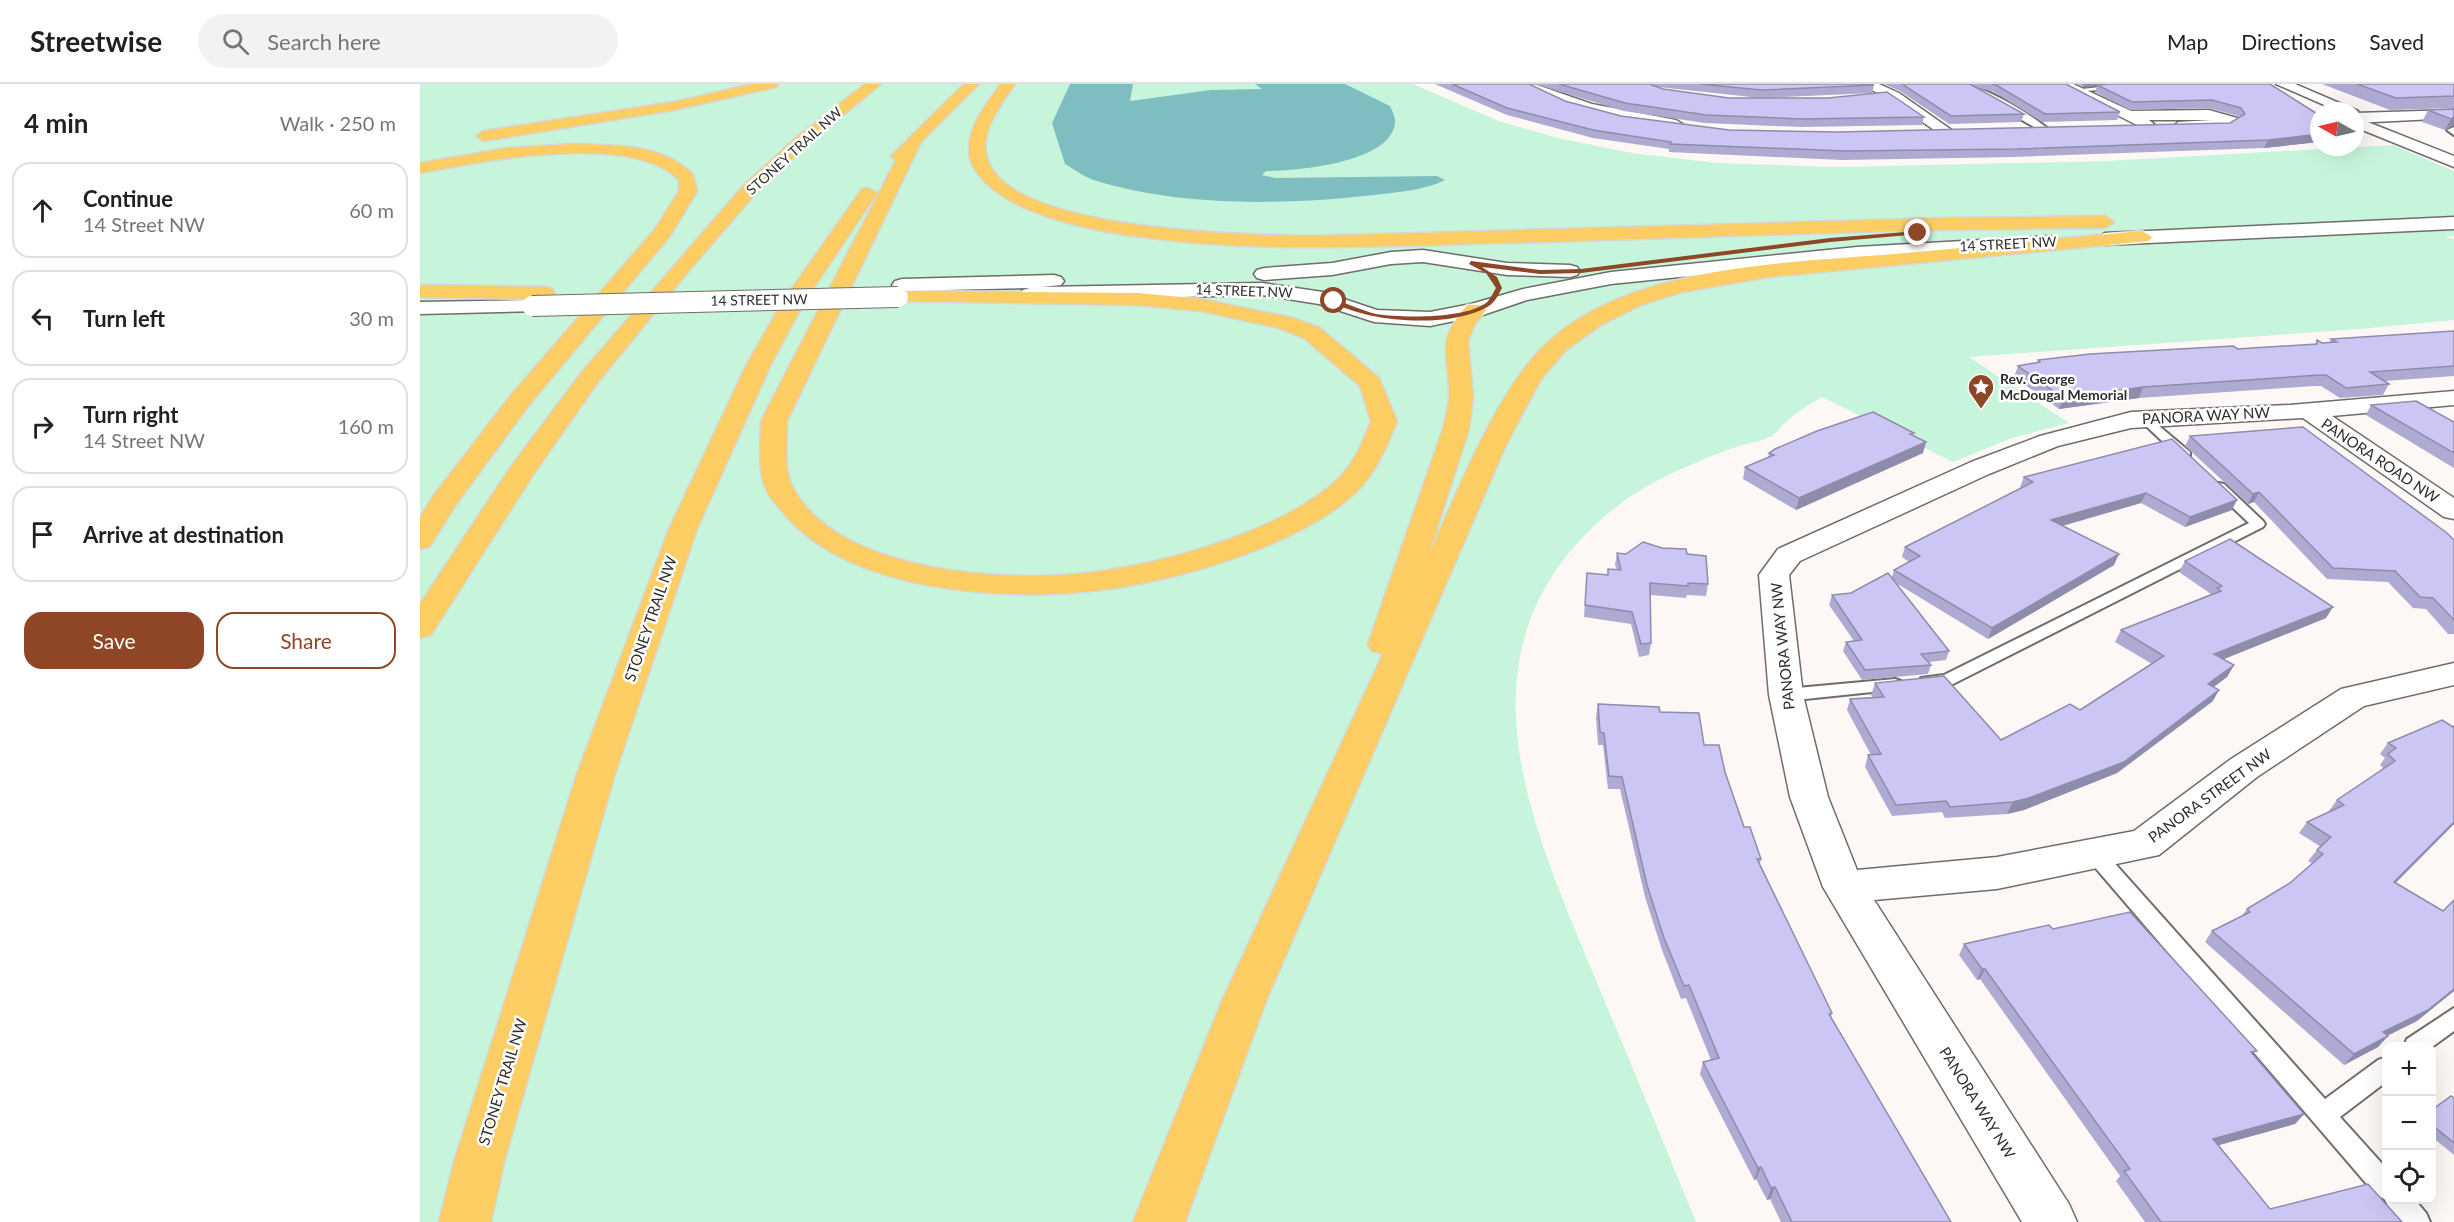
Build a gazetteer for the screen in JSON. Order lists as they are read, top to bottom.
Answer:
{
  "streets": {
    "highway": ["STONEY TRAIL NW"],
    "street": [
      "14 STREET NW",
      "PANORA WAY NW",
      "PANORA ROAD NW",
      "PANORA STREET NW"
    ]
  },
  "crossings": [
    ["PANORA WAY NW", "PANORA ROAD NW"],
    ["PANORA WAY NW", "PANORA STREET NW"]
  ],
  "places": {
    "place": ["Rev. George McDougal Memorial"]
  },
  "north": "left",
  "page": {
    "header": "Streetwise",
    "search": "Search here",
    "nav": ["Map", "Directions", "Saved"],
    "heading": ["4 min", "Walk · 250 m"],
    "list": [
      ["Continue", "14 Street NW", "60 m"],
      ["Turn left", "30 m"],
      ["Turn right", "14 Street NW", "160 m"],
      "Arrive at destination"
    ],
    "buttons": ["Save", "Share"],
    "map_buttons": ["+", "−"]
  }
}
